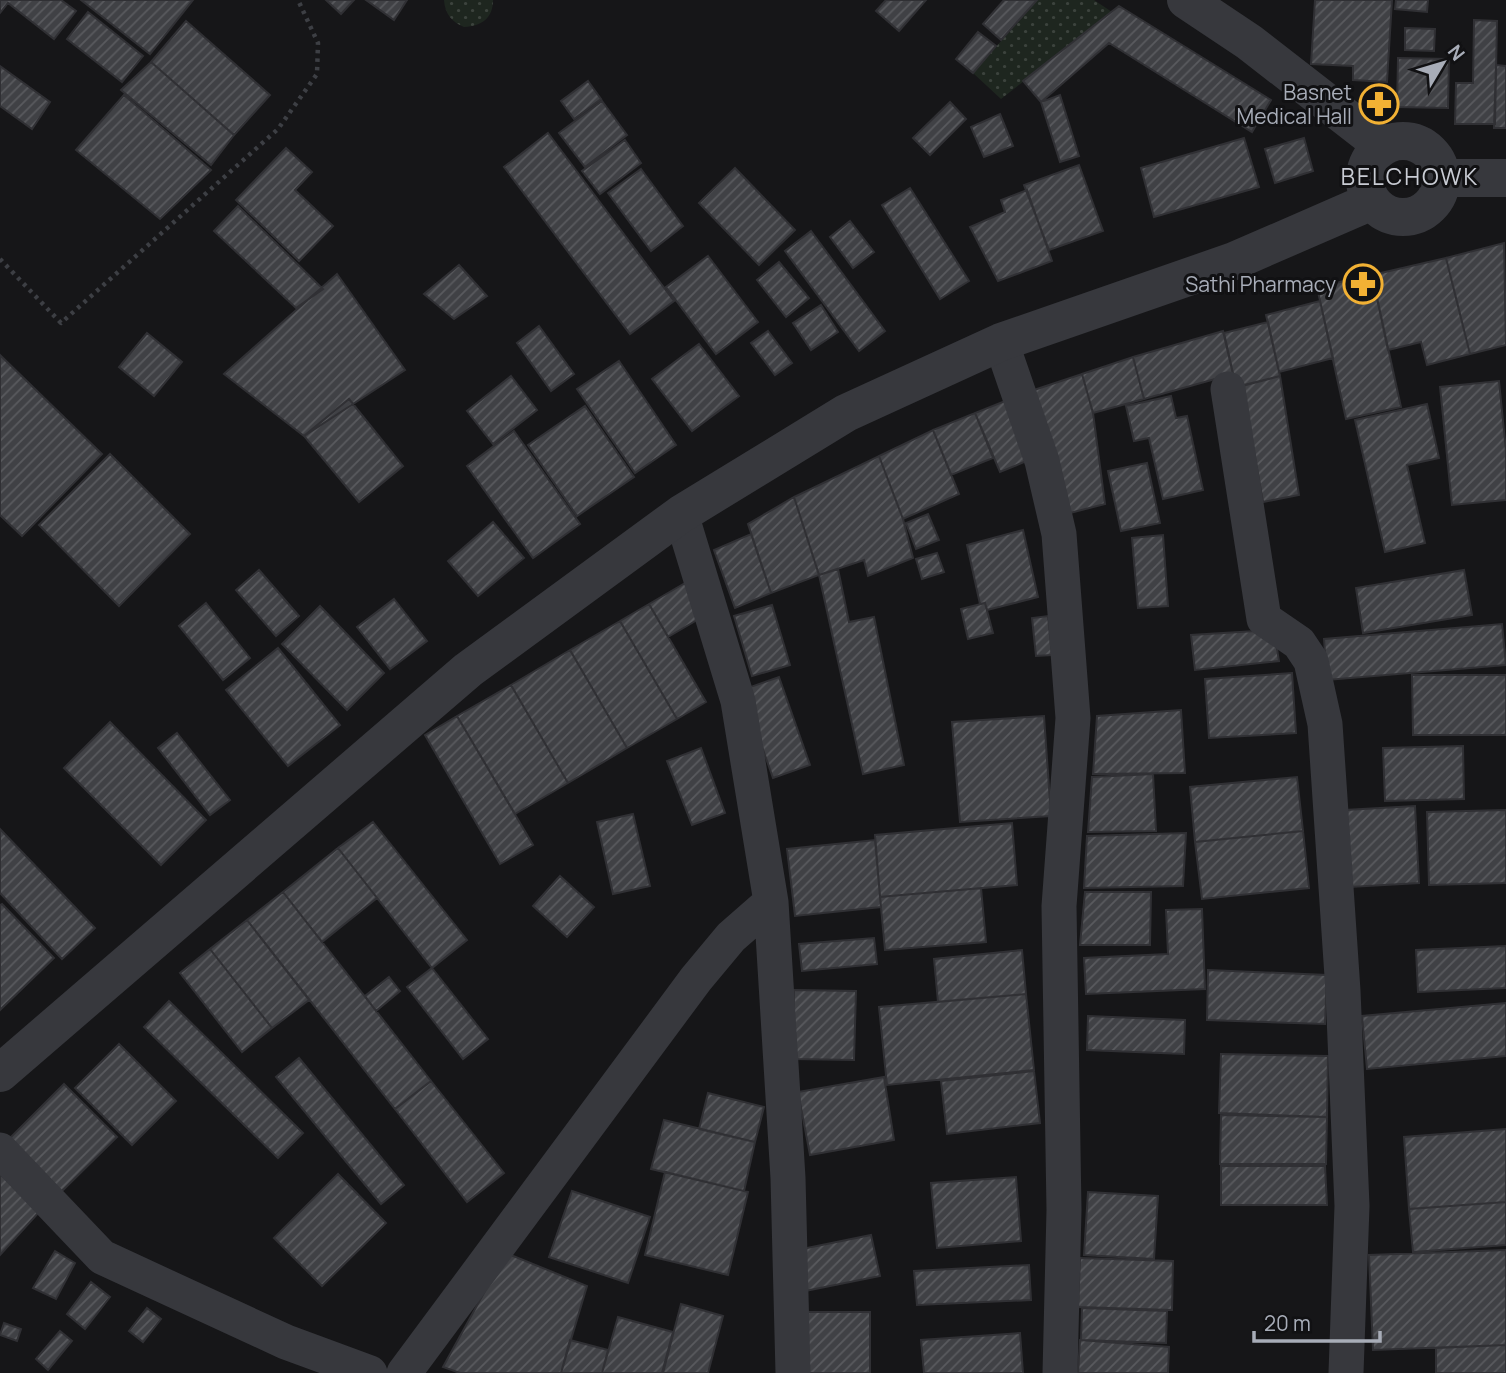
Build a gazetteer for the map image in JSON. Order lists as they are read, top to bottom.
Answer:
{
  "districts": ["BELCHOWK"],
  "places": {
    "pharmacy": ["Basnet Medical Hall", "Sathi Pharmacy"]
  },
  "scale_bar": "20 m",
  "north": "top right"
}
